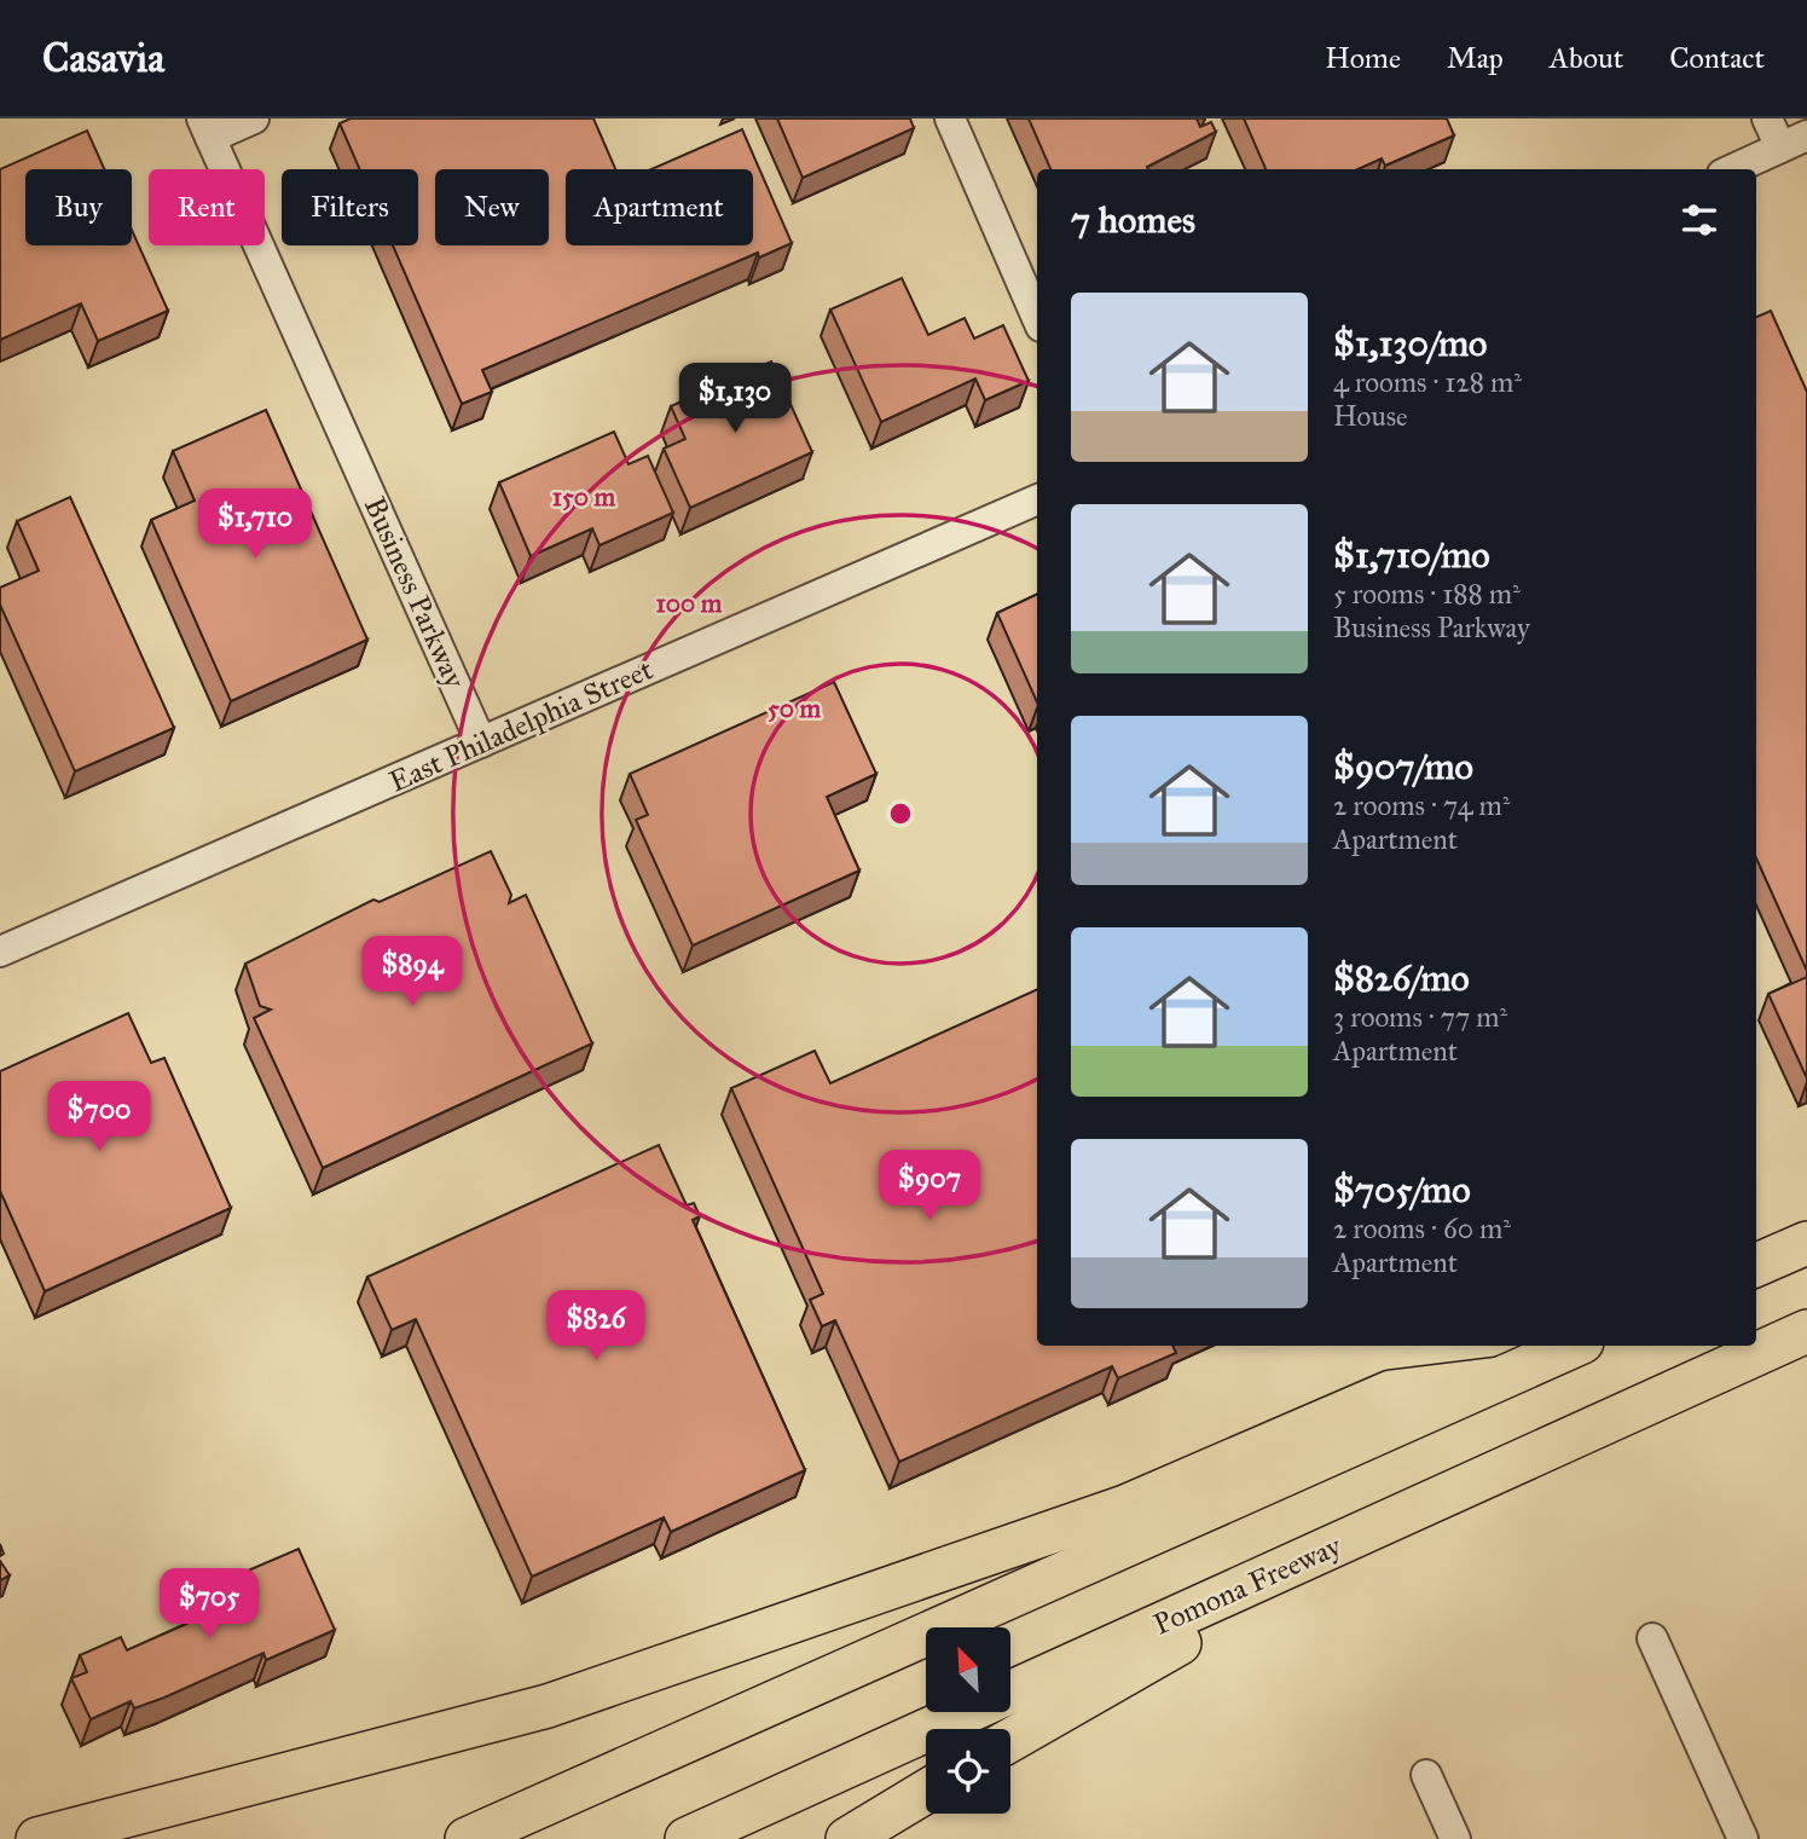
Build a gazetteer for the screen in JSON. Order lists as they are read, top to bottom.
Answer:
{
  "streets": {
    "highway": ["Pomona Freeway"],
    "street": ["Business Parkway", "East Philadelphia Street"]
  },
  "crossings": [
    ["Business Parkway", "East Philadelphia Street"]
  ],
  "north": "top left",
  "page": {
    "header": "Casavia",
    "nav": [
      "Home",
      "Map",
      "About",
      "Contact"
    ],
    "chip": [
      "Buy",
      "Rent",
      "Filters",
      "New",
      "Apartment"
    ],
    "heading": "7 homes",
    "list": [
      {
        "name": "$1,130/mo",
        "note": "4 rooms · 128 m² · House"
      },
      {
        "name": "$1,710/mo",
        "note": "5 rooms · 188 m² · Business Parkway"
      },
      {
        "name": "$907/mo",
        "note": "2 rooms · 74 m² · Apartment"
      },
      {
        "name": "$826/mo",
        "note": "3 rooms · 77 m² · Apartment"
      },
      {
        "name": "$705/mo",
        "note": "2 rooms · 60 m² · Apartment"
      }
    ],
    "price": [
      "$1,130",
      "$1,710",
      "$894",
      "$700",
      "$907",
      "$826",
      "$705"
    ]
  },
  "rings": ["150 m", "100 m", "50 m"]
}
